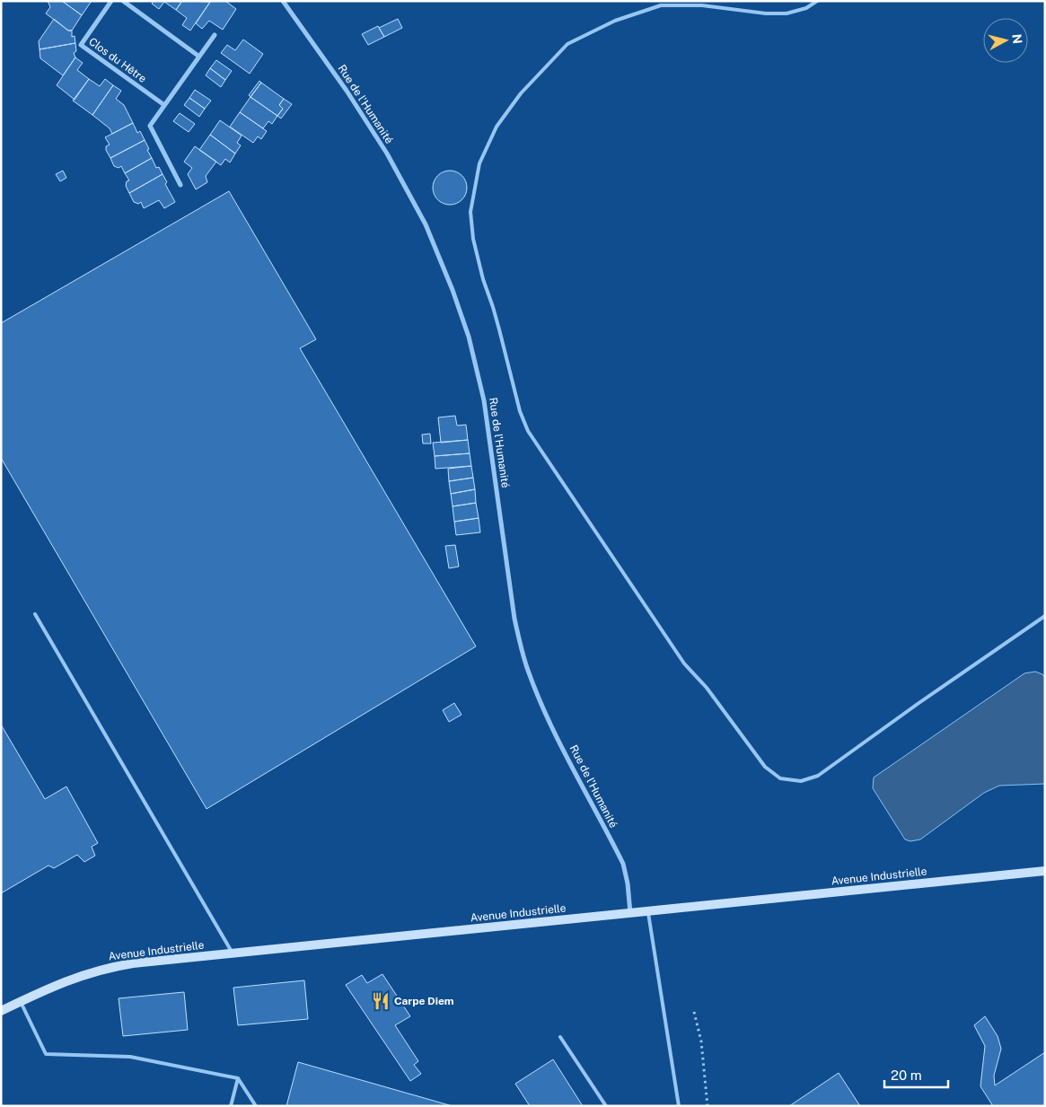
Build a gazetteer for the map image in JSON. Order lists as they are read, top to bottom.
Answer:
{
  "streets": {
    "street": ["Clos du Hêtre", "Rue de l'Humanité", "Avenue Industrielle"]
  },
  "crossings": [
    ["Rue de l'Humanité", "Avenue Industrielle"]
  ],
  "places": {
    "restaurant": ["Carpe Diem"]
  },
  "scale_bar": "20 m",
  "north": "right"
}
